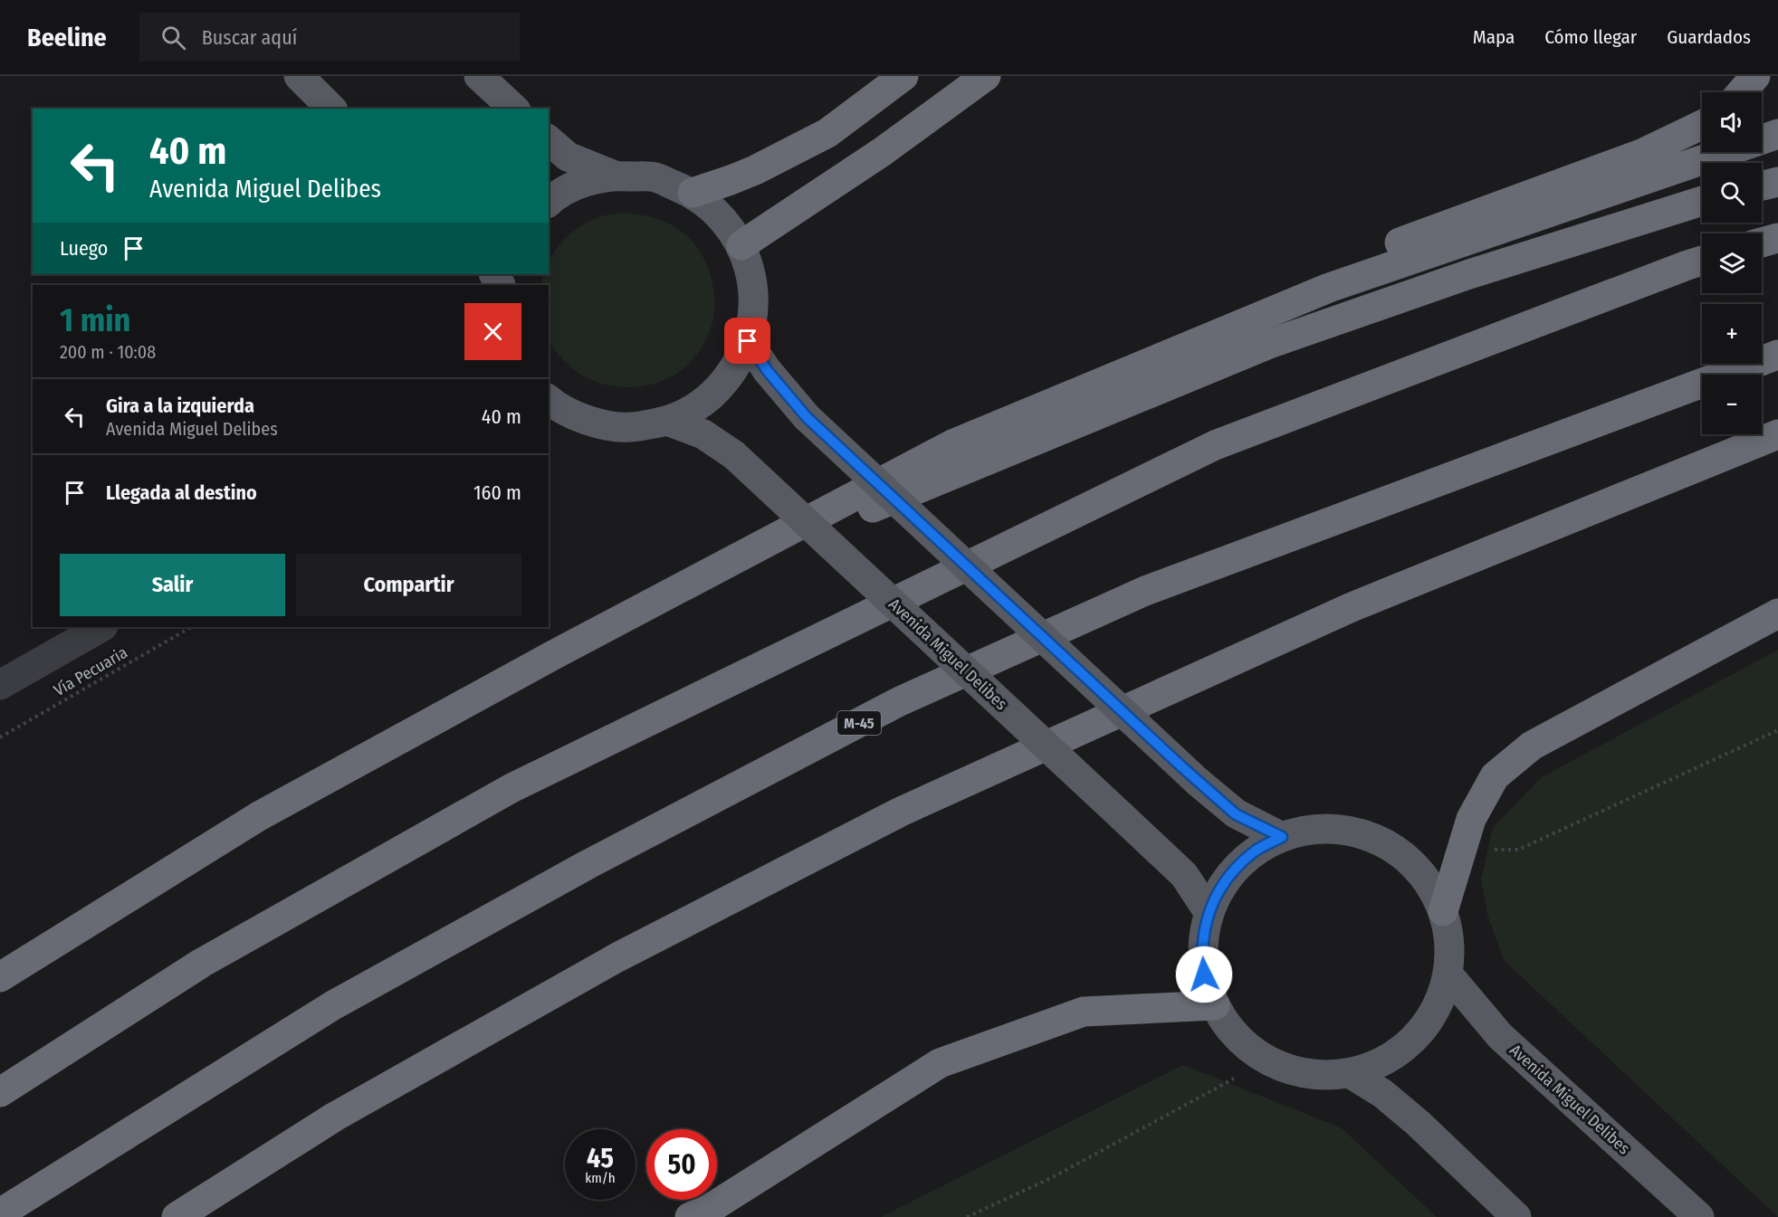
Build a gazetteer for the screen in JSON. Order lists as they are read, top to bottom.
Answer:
{
  "streets": {
    "highway": ["M-45"],
    "main road": ["Avenida Miguel Delibes"],
    "path": ["Vía Pecuaria"]
  },
  "page": {
    "header": "Beeline",
    "search": "Buscar aquí",
    "nav": ["Mapa", "Cómo llegar", "Guardados"],
    "map_buttons": ["+", "−"],
    "turn": ["40 m", "Avenida Miguel Delibes"],
    "then": "Luego",
    "heading": ["1 min", "200 m · 10:08"],
    "list": [
      {
        "name": "Gira a la izquierda",
        "note": "Avenida Miguel Delibes",
        "value": "40 m"
      },
      {
        "name": "Llegada al destino",
        "value": "160 m"
      }
    ],
    "buttons": ["Salir", "Compartir"],
    "speed": "45 km/h",
    "limit": "50"
  }
}
